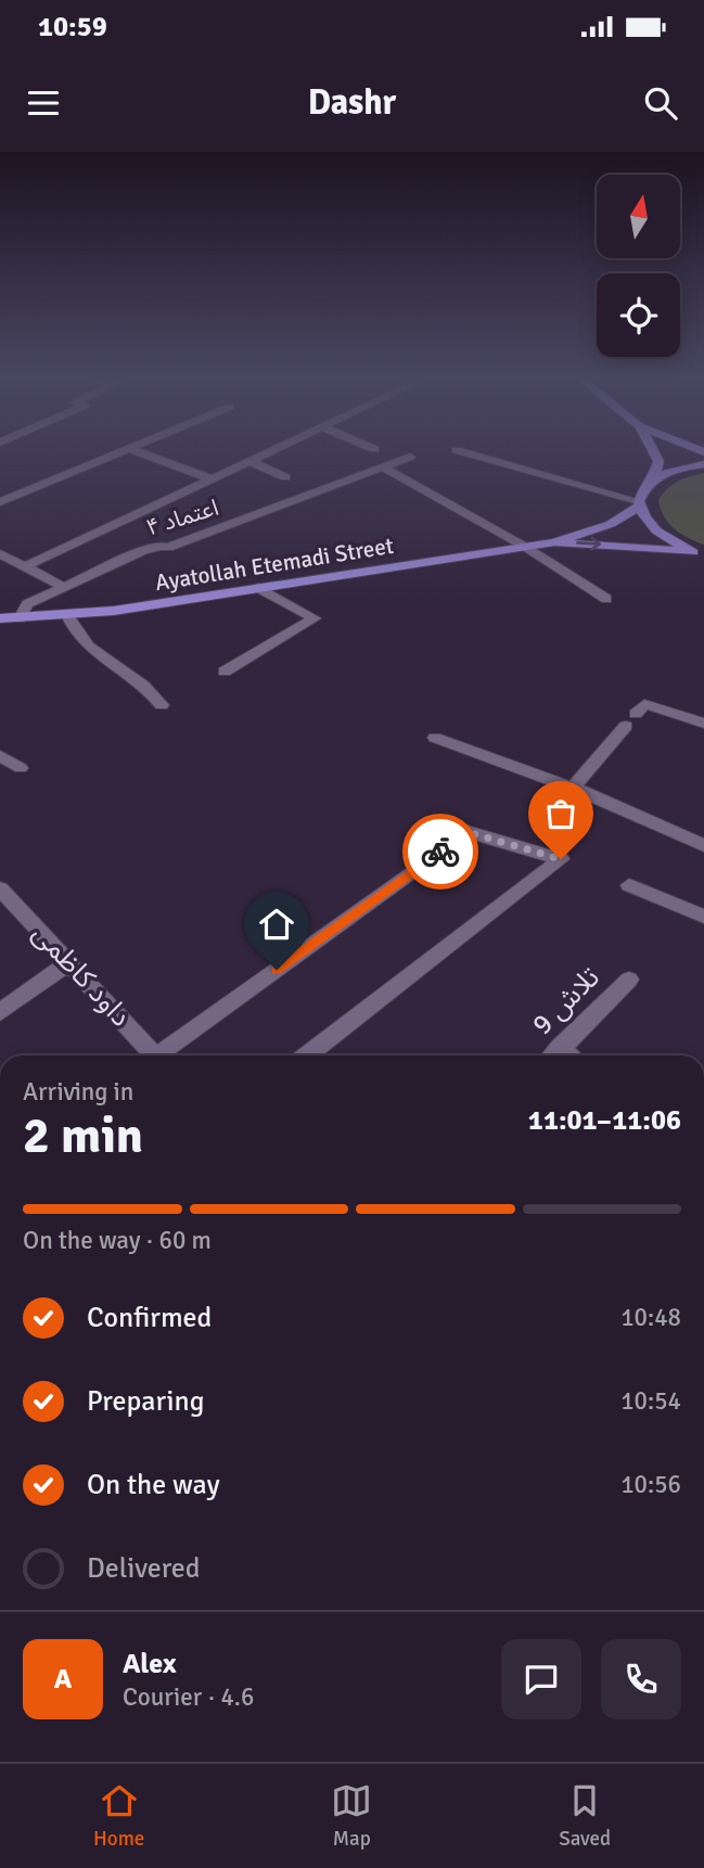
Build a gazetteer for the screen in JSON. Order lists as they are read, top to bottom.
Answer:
{
  "streets": {
    "main road": ["Ayatollah Etemadi Street"],
    "street": ["اعتماد ۴", "داود کاظمی", "تلاش 9"]
  },
  "crossings": [
    ["اعتماد ۴", "Ayatollah Etemadi Street"]
  ],
  "north": "top",
  "page": {
    "status": "10:59",
    "header": "Dashr",
    "heading": ["2 min", "Arriving in", "11:01–11:06"],
    "panel": ["Alex", "Courier · 4.6"],
    "bar": "On the way · 60 m",
    "list": [
      ["Confirmed", "10:48"],
      ["Preparing", "10:54"],
      ["On the way", "10:56"],
      "Delivered"
    ],
    "round": "A",
    "tabs": ["Home", "Map", "Saved"]
  }
}
